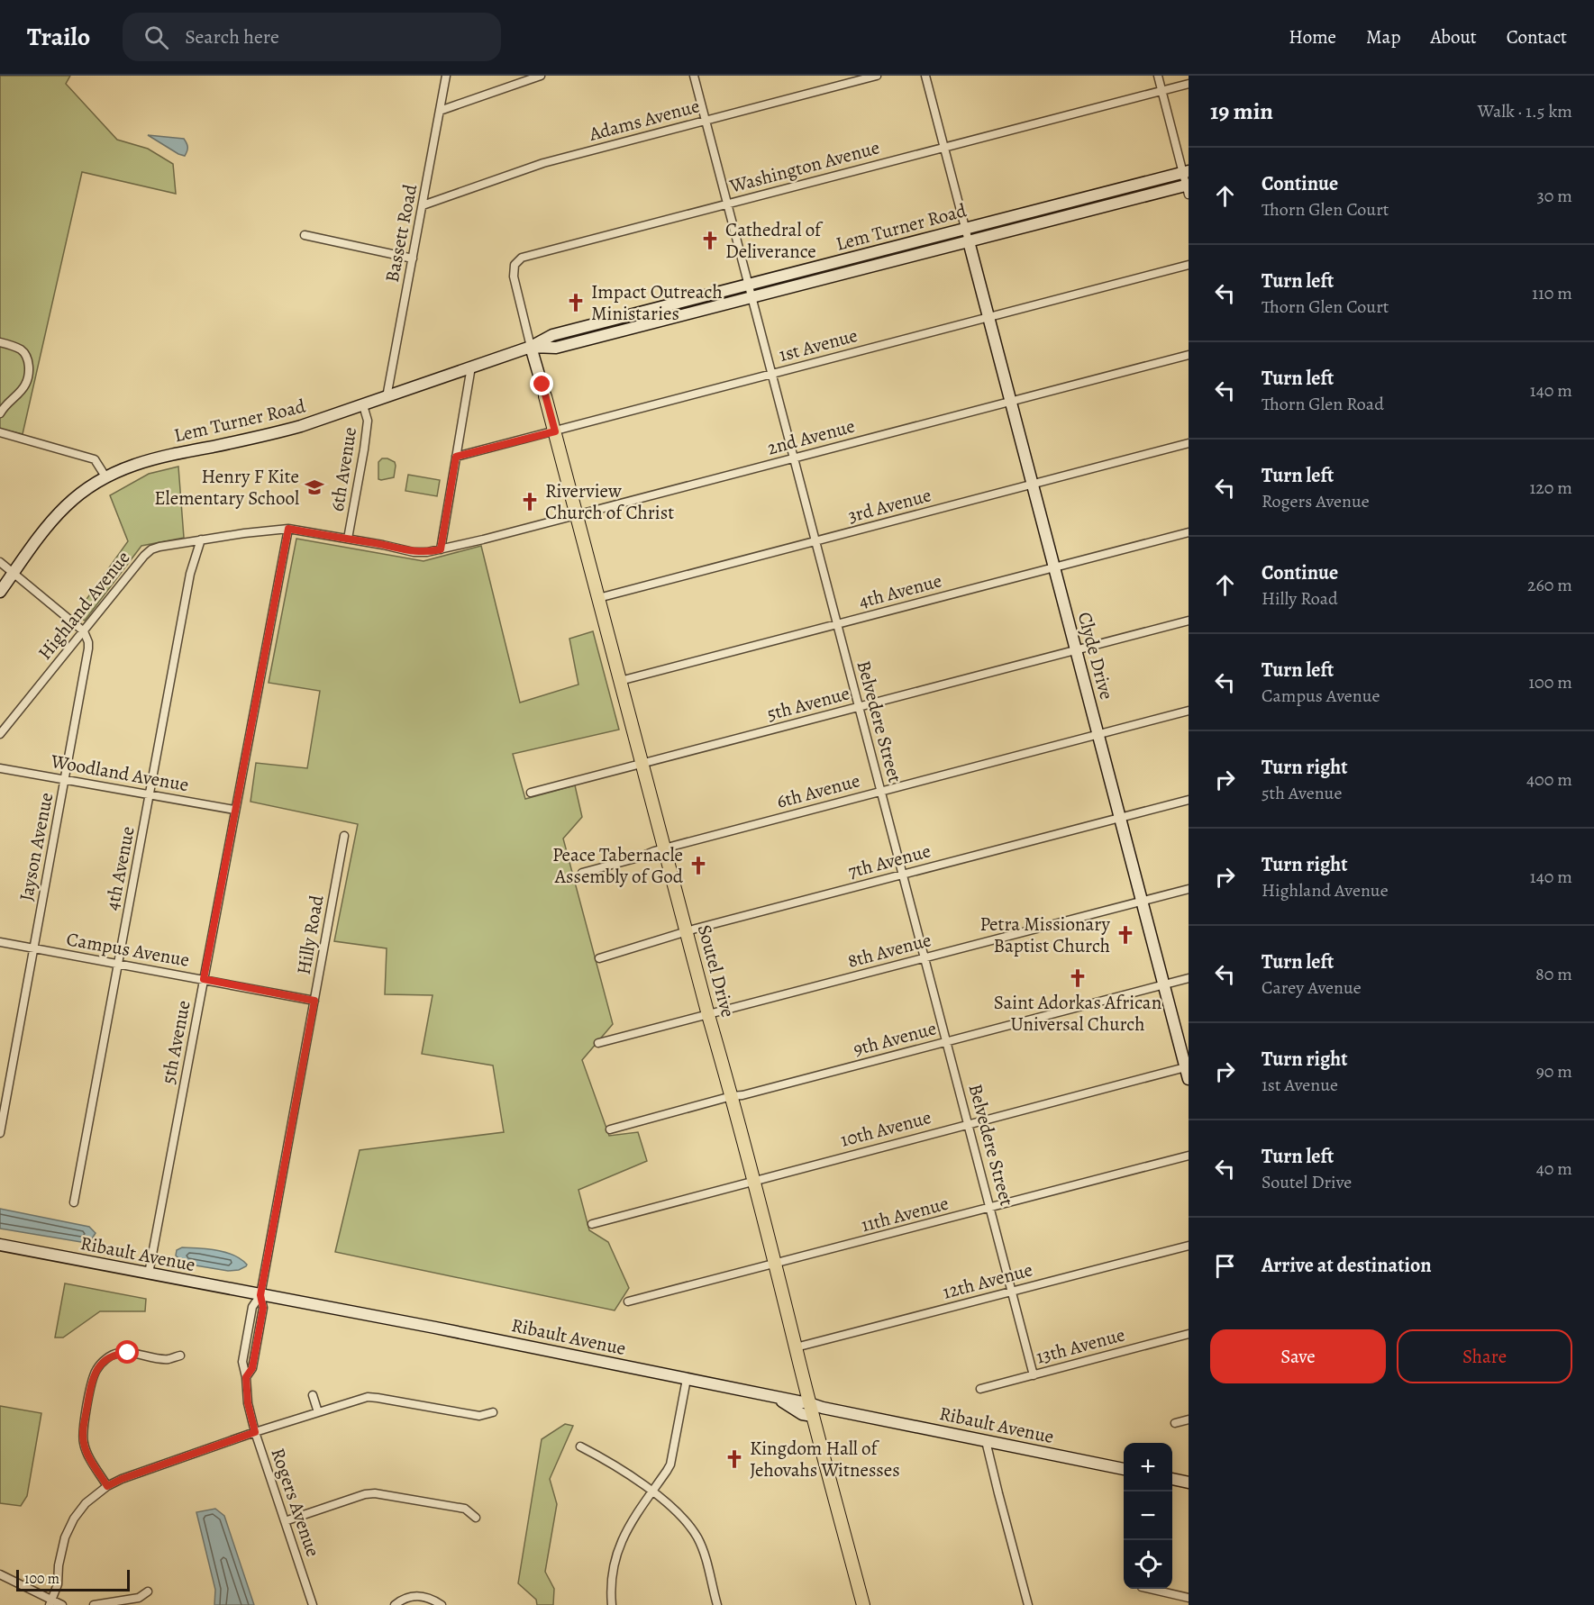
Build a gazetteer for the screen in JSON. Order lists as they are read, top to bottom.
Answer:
{
  "streets": {
    "main road": ["Soutel Drive"],
    "street": [
      "Adams Avenue",
      "Washington Avenue",
      "Lem Turner Road",
      "Bassett Road",
      "1st Avenue",
      "2nd Avenue",
      "6th Avenue",
      "3rd Avenue",
      "4th Avenue",
      "Highland Avenue",
      "Clyde Drive",
      "5th Avenue",
      "Belvedere Street",
      "Woodland Avenue",
      "Jayson Avenue",
      "7th Avenue",
      "Hilly Road",
      "Campus Avenue",
      "8th Avenue",
      "9th Avenue",
      "10th Avenue",
      "11th Avenue",
      "Ribault Avenue",
      "12th Avenue",
      "13th Avenue",
      "Rogers Avenue"
    ]
  },
  "crossings": [
    ["Adams Avenue", "Bassett Road"],
    ["Adams Avenue", "Belvedere Street"],
    ["Washington Avenue", "Lem Turner Road"],
    ["Washington Avenue", "Belvedere Street"],
    ["Washington Avenue", "Soutel Drive"],
    ["Lem Turner Road", "Bassett Road"],
    ["Lem Turner Road", "6th Avenue"],
    ["Lem Turner Road", "Clyde Drive"],
    ["Lem Turner Road", "Belvedere Street"],
    ["Lem Turner Road", "Soutel Drive"],
    ["1st Avenue", "Clyde Drive"],
    ["1st Avenue", "Belvedere Street"],
    ["1st Avenue", "Soutel Drive"],
    ["2nd Avenue", "Highland Avenue"],
    ["2nd Avenue", "Clyde Drive"],
    ["2nd Avenue", "Belvedere Street"],
    ["2nd Avenue", "Soutel Drive"],
    ["6th Avenue", "Highland Avenue"],
    ["6th Avenue", "Clyde Drive"],
    ["6th Avenue", "Belvedere Street"],
    ["6th Avenue", "Soutel Drive"],
    ["3rd Avenue", "Clyde Drive"],
    ["3rd Avenue", "Belvedere Street"],
    ["3rd Avenue", "Soutel Drive"],
    ["4th Avenue", "Highland Avenue"],
    ["4th Avenue", "Clyde Drive"],
    ["4th Avenue", "Belvedere Street"],
    ["4th Avenue", "Woodland Avenue"],
    ["4th Avenue", "Campus Avenue"],
    ["4th Avenue", "Soutel Drive"],
    ["Highland Avenue", "5th Avenue"],
    ["Highland Avenue", "Jayson Avenue"],
    ["Clyde Drive", "5th Avenue"],
    ["Clyde Drive", "7th Avenue"],
    ["Clyde Drive", "8th Avenue"],
    ["Clyde Drive", "9th Avenue"],
    ["Clyde Drive", "10th Avenue"],
    ["5th Avenue", "Belvedere Street"],
    ["5th Avenue", "Woodland Avenue"],
    ["5th Avenue", "Campus Avenue"],
    ["5th Avenue", "Soutel Drive"],
    ["5th Avenue", "Ribault Avenue"],
    ["Belvedere Street", "7th Avenue"],
    ["Belvedere Street", "8th Avenue"],
    ["Belvedere Street", "9th Avenue"],
    ["Belvedere Street", "10th Avenue"],
    ["Belvedere Street", "11th Avenue"],
    ["Belvedere Street", "12th Avenue"],
    ["Belvedere Street", "13th Avenue"],
    ["Woodland Avenue", "Jayson Avenue"],
    ["Jayson Avenue", "Campus Avenue"],
    ["7th Avenue", "Soutel Drive"],
    ["Hilly Road", "Campus Avenue"],
    ["Hilly Road", "Ribault Avenue"],
    ["Hilly Road", "Rogers Avenue"],
    ["8th Avenue", "Soutel Drive"],
    ["Soutel Drive", "9th Avenue"],
    ["Soutel Drive", "10th Avenue"],
    ["Soutel Drive", "11th Avenue"],
    ["Soutel Drive", "Ribault Avenue"],
    ["Soutel Drive", "12th Avenue"],
    ["Ribault Avenue", "Rogers Avenue"]
  ],
  "places": {
    "church": [
      "Cathedral of Deliverance",
      "Impact Outreach Ministaries",
      "Riverview Church of Christ",
      "Peace Tabernacle Assembly of God",
      "Petra Missionary Baptist Church",
      "Saint Adorkas African Universal Church",
      "Kingdom Hall of Jehovahs Witnesses"
    ],
    "school or university": ["Henry F Kite Elementary School"]
  },
  "scale_bar": "100 m",
  "page": {
    "header": "Trailo",
    "search": "Search here",
    "nav": [
      "Home",
      "Map",
      "About",
      "Contact"
    ],
    "heading": ["19 min", "Walk · 1.5 km"],
    "list": [
      ["Continue", "Thorn Glen Court", "30 m"],
      ["Turn left", "Thorn Glen Court", "110 m"],
      ["Turn left", "Thorn Glen Road", "140 m"],
      ["Turn left", "Rogers Avenue", "120 m"],
      ["Continue", "Hilly Road", "260 m"],
      ["Turn left", "Campus Avenue", "100 m"],
      ["Turn right", "5th Avenue", "400 m"],
      ["Turn right", "Highland Avenue", "140 m"],
      ["Turn left", "Carey Avenue", "80 m"],
      ["Turn right", "1st Avenue", "90 m"],
      ["Turn left", "Soutel Drive", "40 m"],
      "Arrive at destination"
    ],
    "buttons": ["Save", "Share"],
    "map_buttons": ["+", "−"],
    "scale": "100 m"
  }
}
